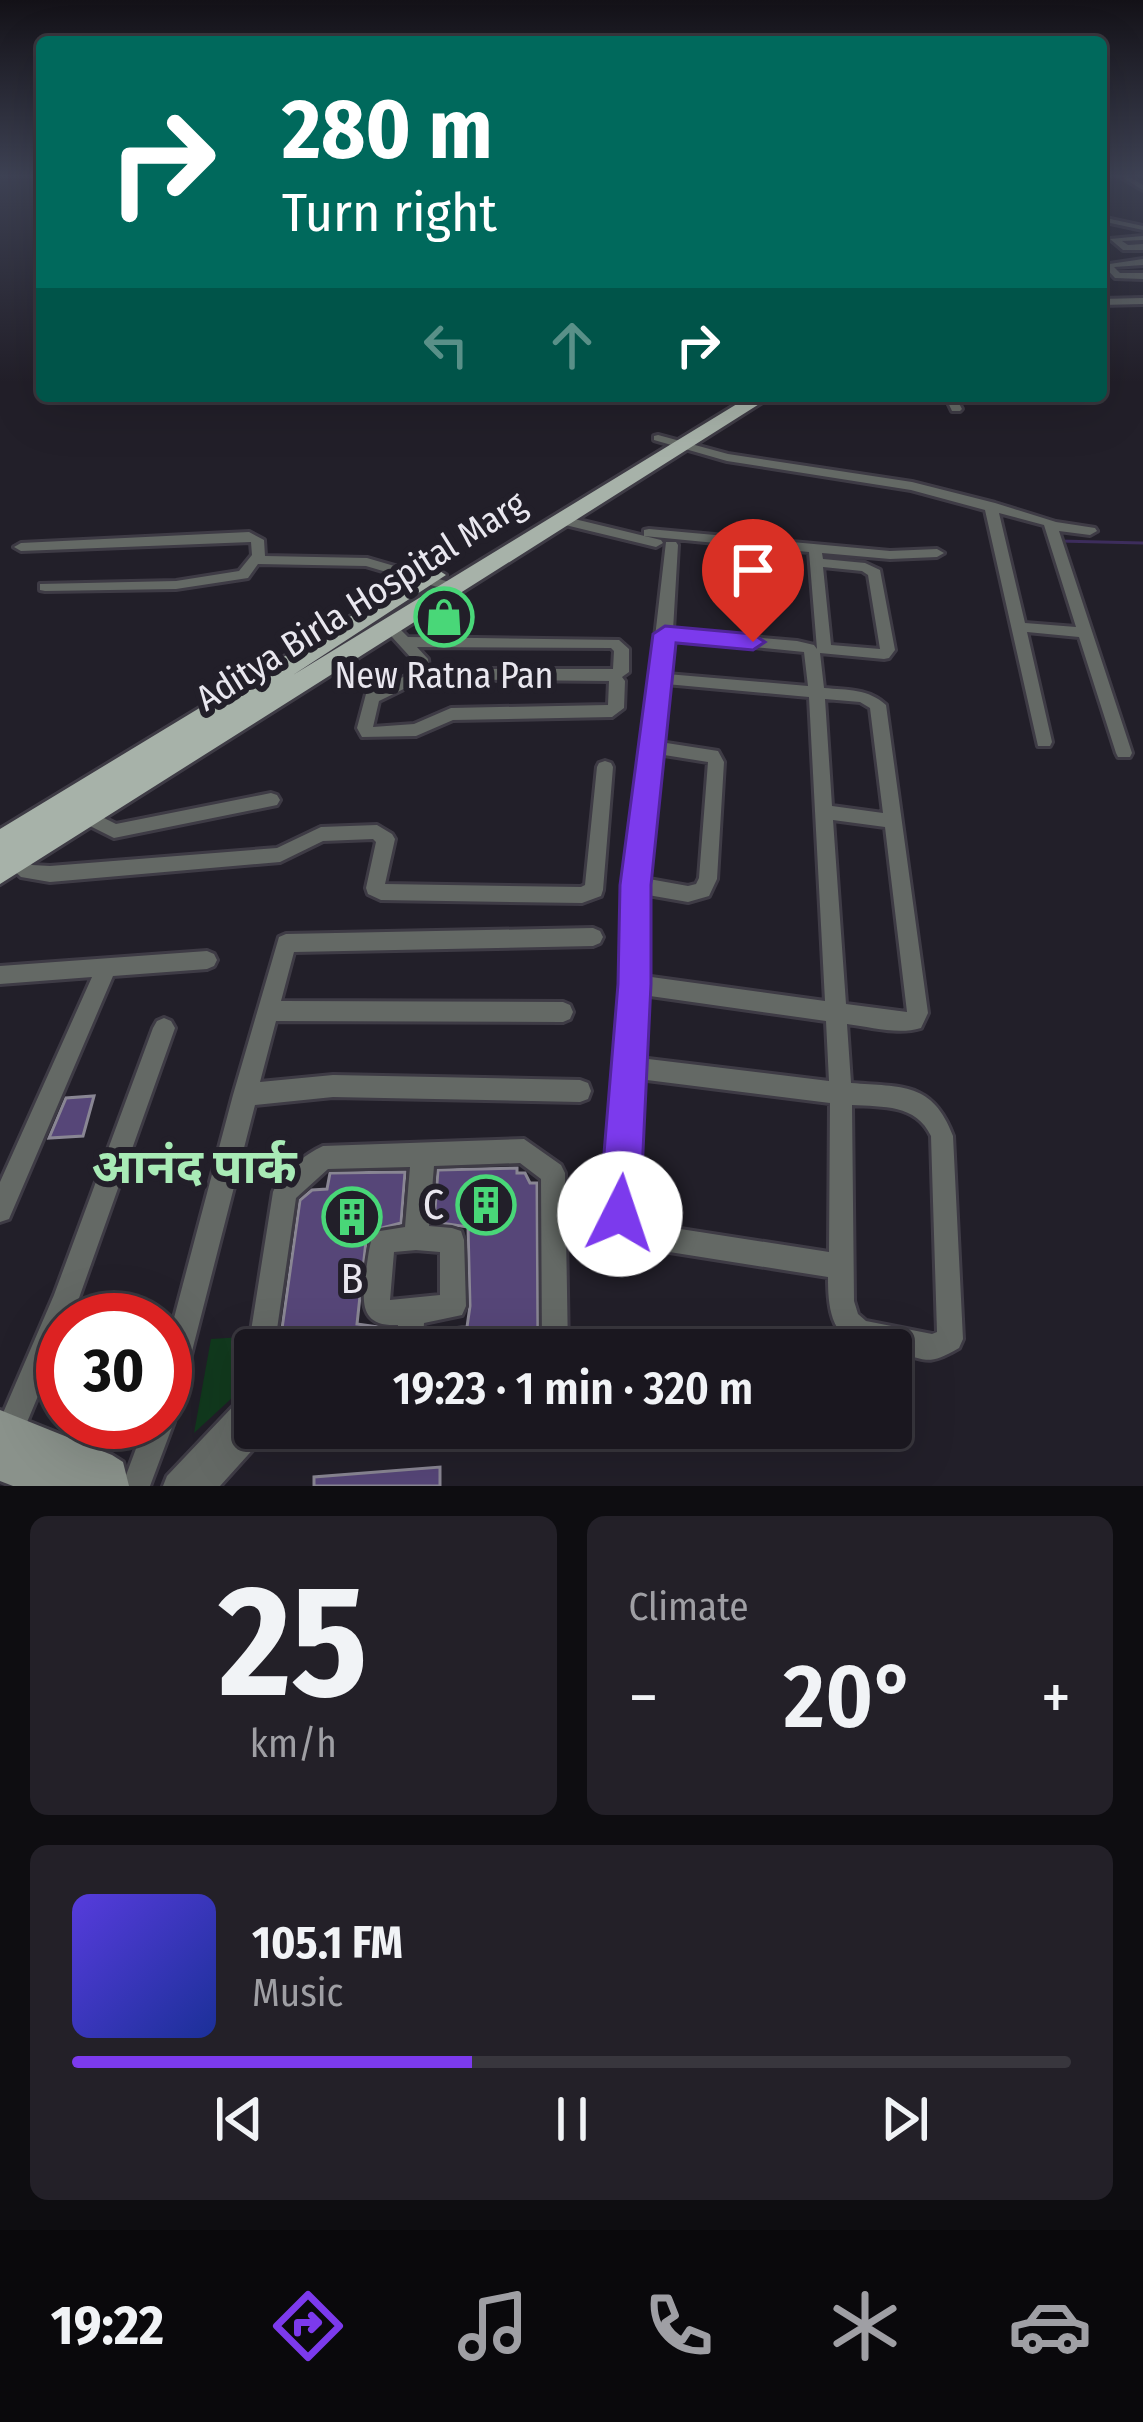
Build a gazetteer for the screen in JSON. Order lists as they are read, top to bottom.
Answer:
{
  "streets": {
    "main road": ["Aditya Birla Hospital Marg"]
  },
  "districts": ["आनंद पार्क"],
  "places": {
    "shop": ["New Ratna Pan"],
    "building": ["C", "B"]
  },
  "page": {
    "turn": ["280 m", "Turn right"],
    "limit": "30",
    "trip": "19:23 · 1 min · 320 m",
    "tile": [
      ["25", "km/h"],
      "Climate"
    ],
    "heat": ["−", "20°", "+"],
    "song": ["105.1 FM", "Music"],
    "tabs": "19:22"
  }
}
